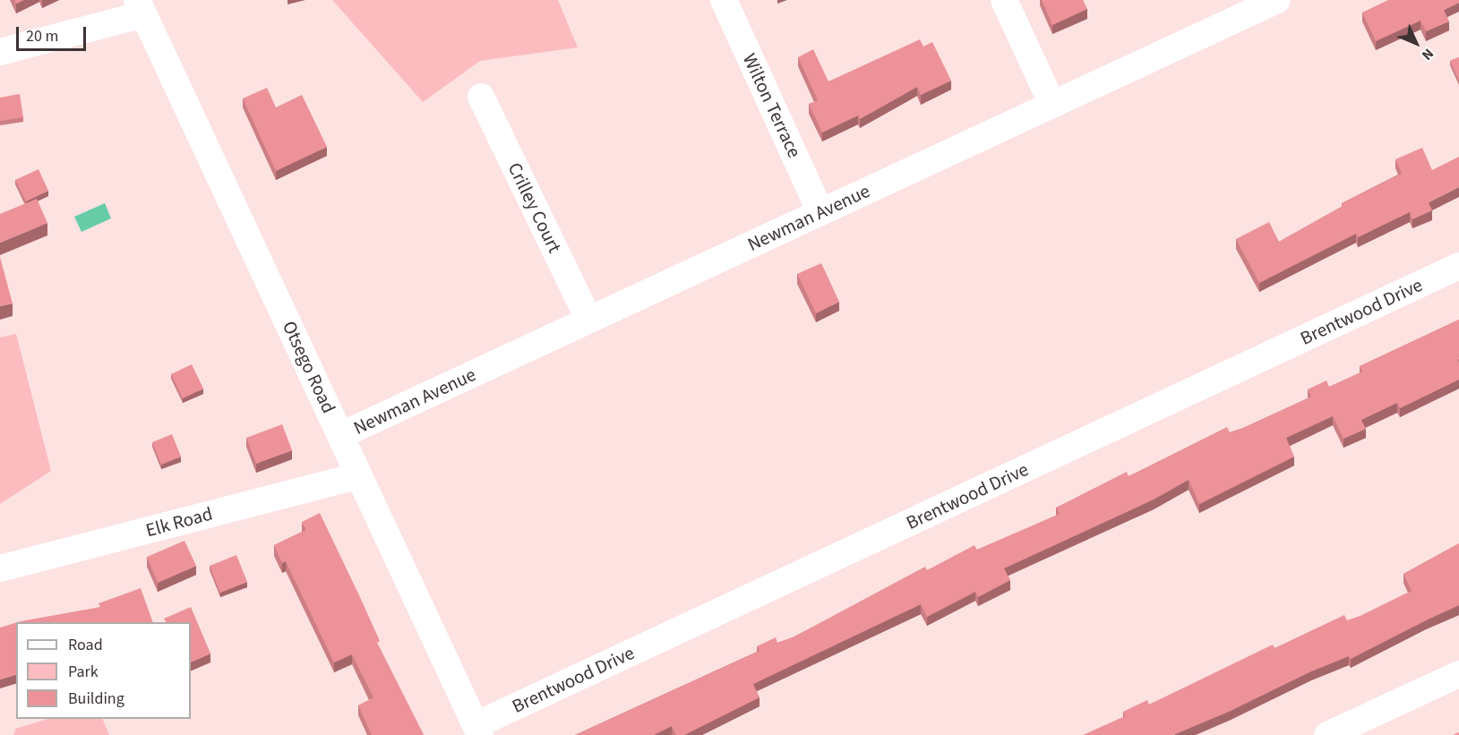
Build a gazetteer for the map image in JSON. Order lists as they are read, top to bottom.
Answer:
{
  "streets": {
    "street": [
      "Wilton Terrace",
      "Crilley Court",
      "Newman Avenue",
      "Brentwood Drive",
      "Otsego Road",
      "Elk Road"
    ]
  },
  "crossings": [
    ["Wilton Terrace", "Newman Avenue"],
    ["Crilley Court", "Newman Avenue"],
    ["Newman Avenue", "Otsego Road"],
    ["Brentwood Drive", "Otsego Road"],
    ["Otsego Road", "Elk Road"]
  ],
  "legend": ["Road", "Park", "Building"],
  "scale_bar": "20 m",
  "north": "bottom right"
}
